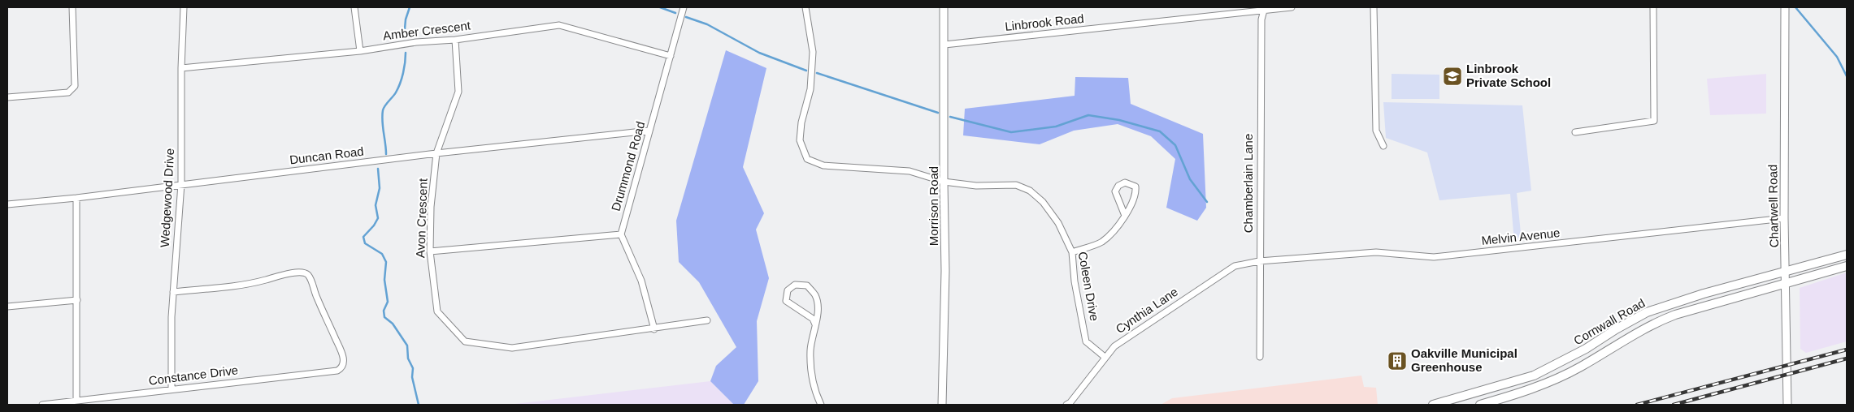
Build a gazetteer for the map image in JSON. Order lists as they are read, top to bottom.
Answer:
{
  "streets": {
    "main road": ["Cornwall Road"],
    "street": [
      "Linbrook Road",
      "Amber Crescent",
      "Duncan Road",
      "Drummond Road",
      "Chamberlain Lane",
      "Wedgewood Drive",
      "Morrison Road",
      "Chartwell Road",
      "Avon Crescent",
      "Melvin Avenue",
      "Coleen Drive",
      "Cynthia Lane",
      "Constance Drive"
    ]
  },
  "crossings": [
    ["Linbrook Road", "Chamberlain Lane"],
    ["Linbrook Road", "Morrison Road"],
    ["Amber Crescent", "Drummond Road"],
    ["Amber Crescent", "Wedgewood Drive"],
    ["Amber Crescent", "Avon Crescent"],
    ["Duncan Road", "Drummond Road"],
    ["Duncan Road", "Wedgewood Drive"],
    ["Duncan Road", "Avon Crescent"],
    ["Chamberlain Lane", "Melvin Avenue"],
    ["Chamberlain Lane", "Cynthia Lane"],
    ["Wedgewood Drive", "Constance Drive"],
    ["Morrison Road", "Coleen Drive"],
    ["Chartwell Road", "Melvin Avenue"],
    ["Chartwell Road", "Cornwall Road"],
    ["Melvin Avenue", "Cynthia Lane"],
    ["Coleen Drive", "Cynthia Lane"]
  ],
  "places": {
    "school or university": ["Linbrook Private School"],
    "building": ["Oakville Municipal Greenhouse"]
  }
}
